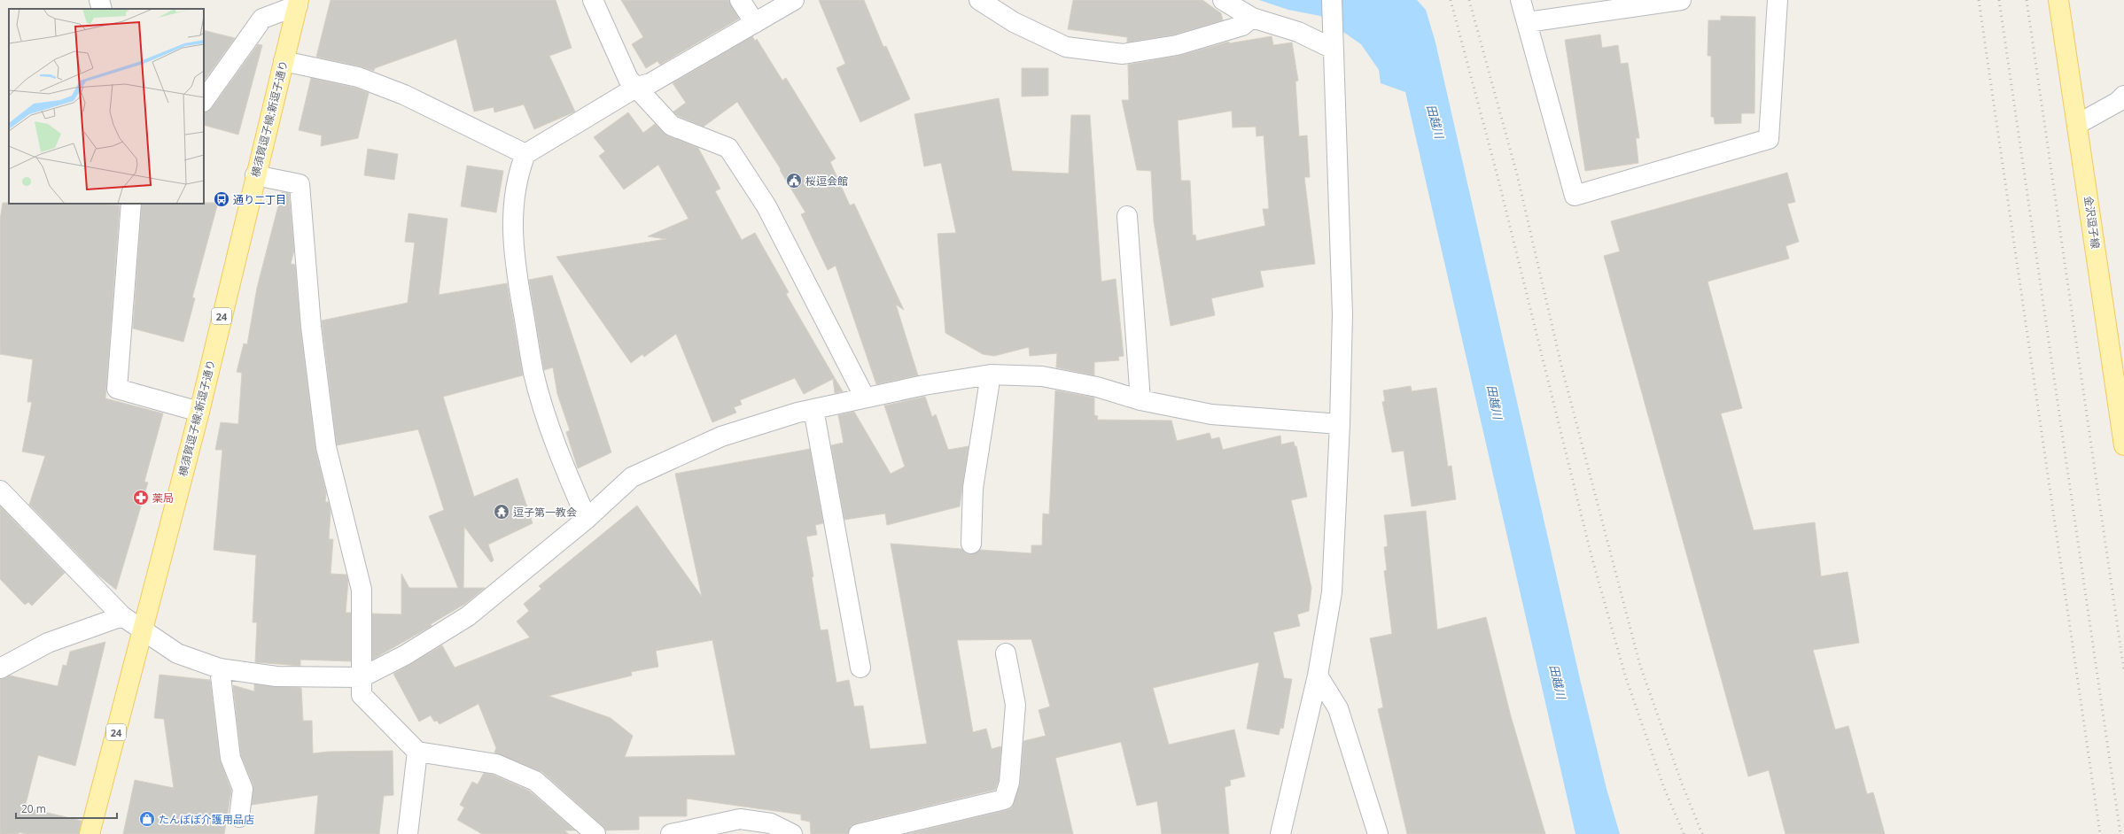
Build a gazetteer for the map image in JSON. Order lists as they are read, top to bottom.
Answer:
{
  "streets": {
    "main road": ["横須賀逗子線;新逗子通り", "金沢逗子線", "24"]
  },
  "water": ["田越川"],
  "places": {
    "public building": ["桜逗会館"],
    "bus stop": ["通り二丁目"],
    "pharmacy": ["薬局"],
    "temple": ["逗子第一教会"],
    "shop": ["たんぽぽ介護用品店"]
  },
  "scale_bar": "20 m"
}
